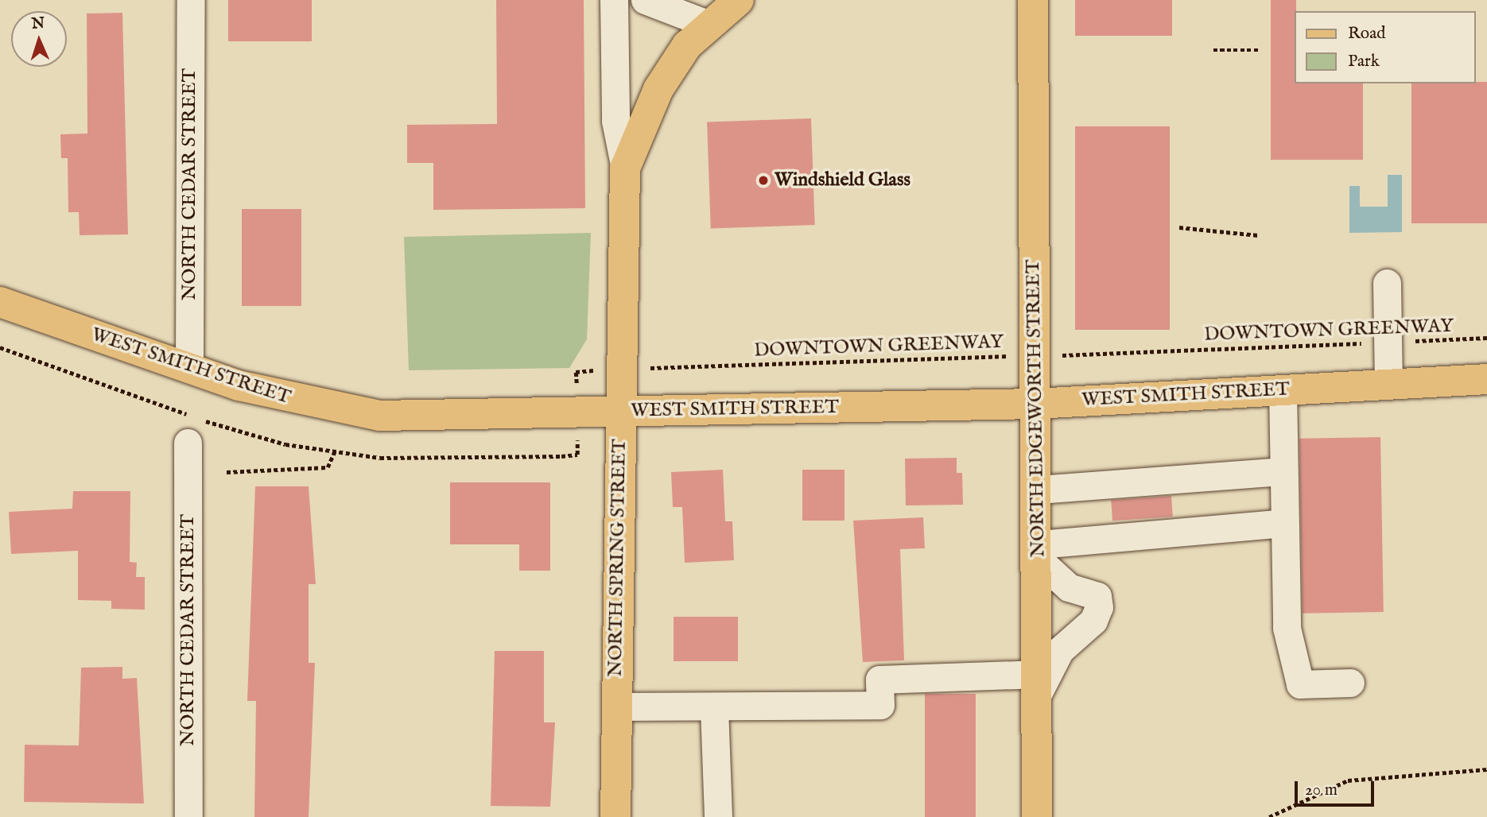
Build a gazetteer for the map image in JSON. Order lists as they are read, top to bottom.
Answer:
{
  "streets": {
    "main road": ["WEST SMITH STREET", "NORTH EDGEWORTH STREET", "NORTH SPRING STREET"],
    "street": ["NORTH CEDAR STREET"],
    "path": ["DOWNTOWN GREENWAY"]
  },
  "crossings": [
    ["NORTH CEDAR STREET", "WEST SMITH STREET"],
    ["DOWNTOWN GREENWAY", "WEST SMITH STREET"],
    ["DOWNTOWN GREENWAY", "NORTH EDGEWORTH STREET"],
    ["DOWNTOWN GREENWAY", "NORTH SPRING STREET"],
    ["WEST SMITH STREET", "NORTH EDGEWORTH STREET"],
    ["WEST SMITH STREET", "NORTH SPRING STREET"]
  ],
  "places": ["Windshield Glass"],
  "legend": ["Road", "Park"],
  "scale_bar": "20 m",
  "north": "top"
}
